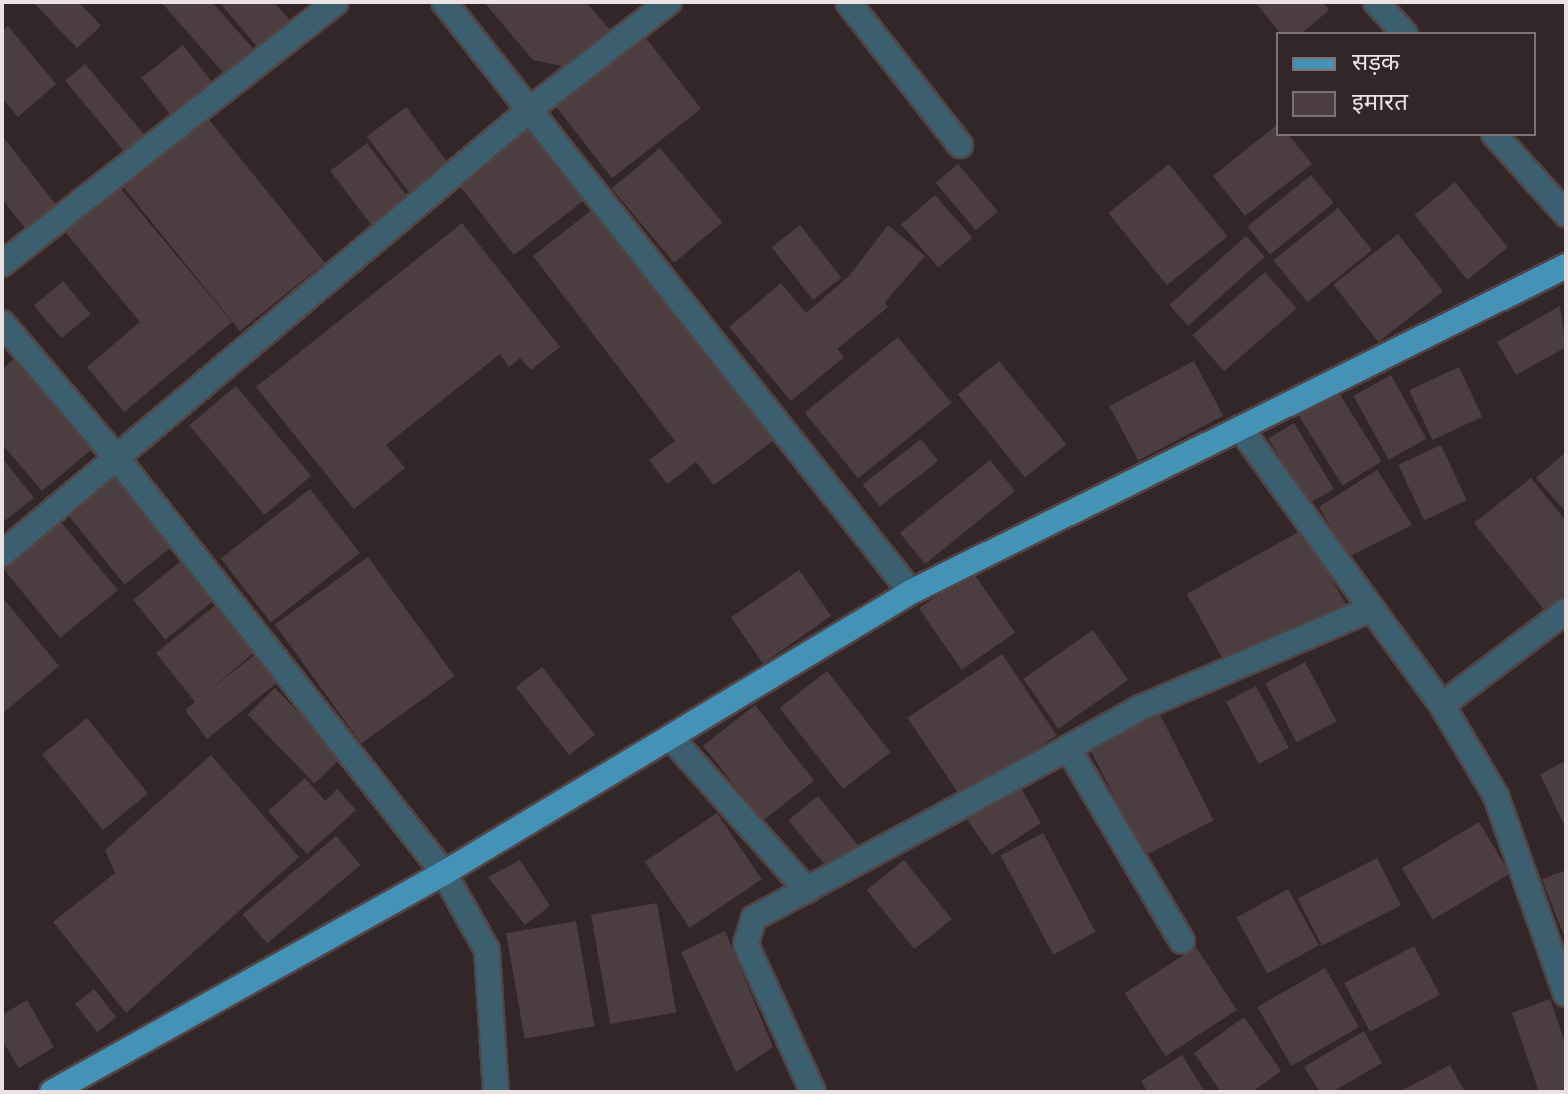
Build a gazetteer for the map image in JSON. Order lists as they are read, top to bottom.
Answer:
{
  "legend": ["सड़क", "इमारत"]
}
